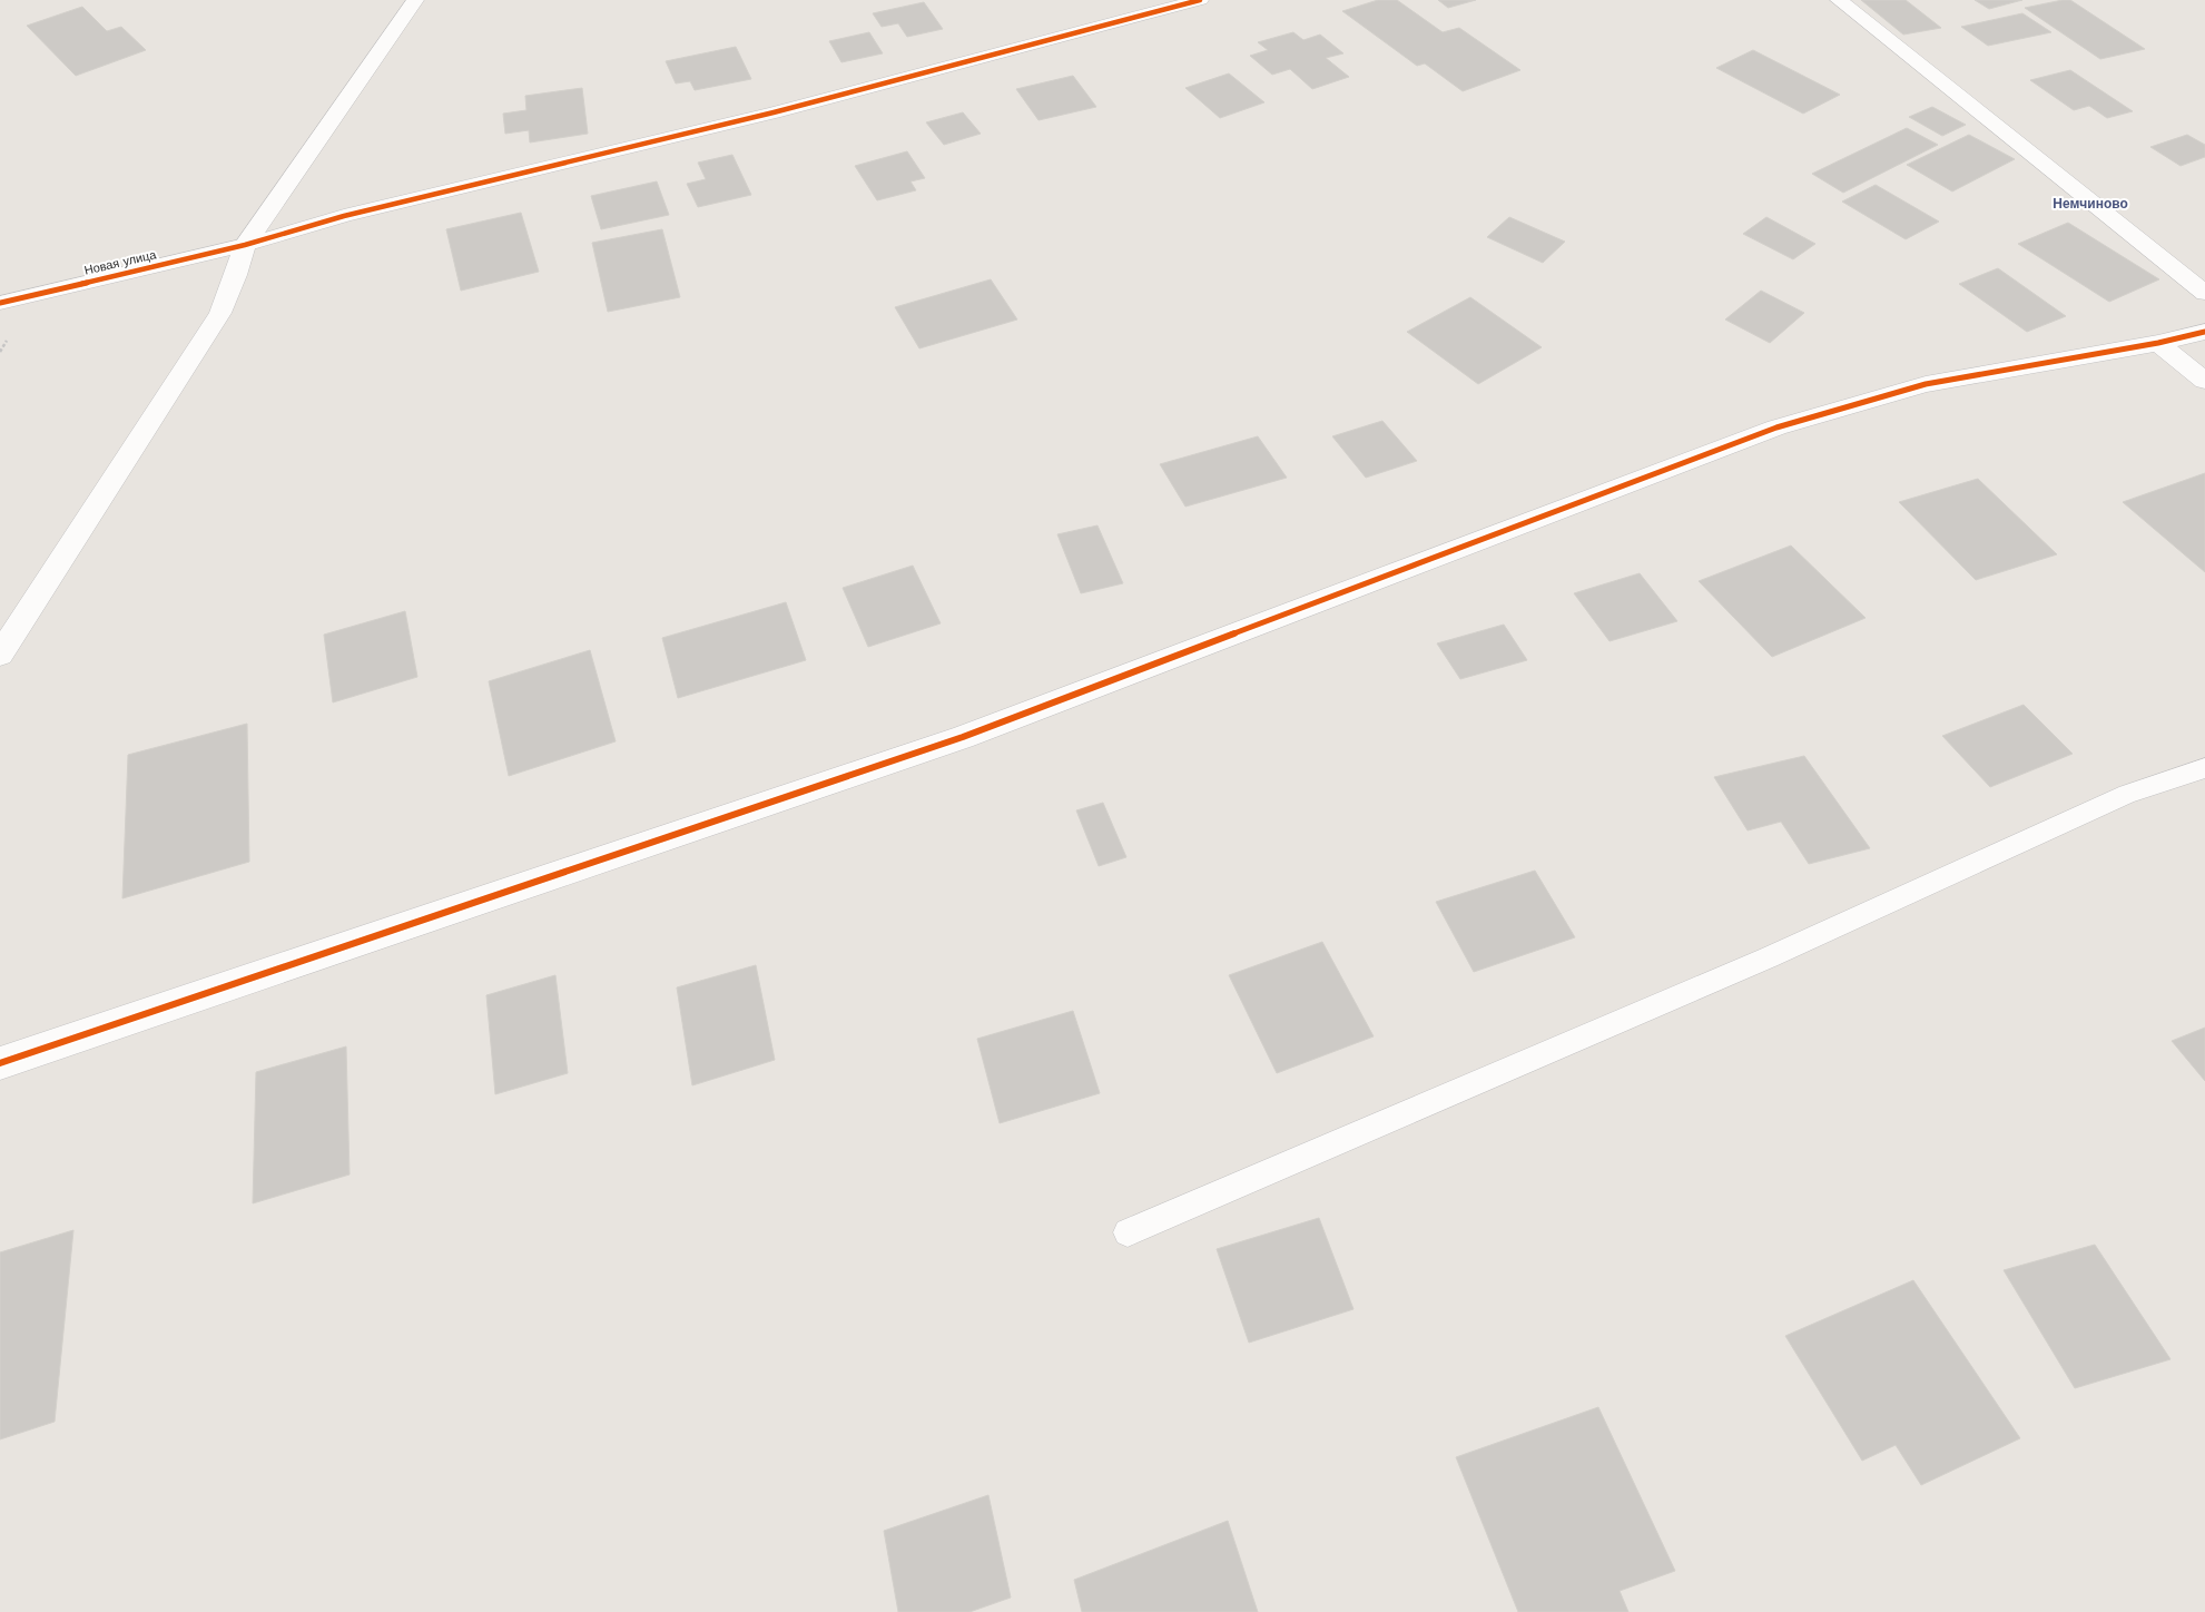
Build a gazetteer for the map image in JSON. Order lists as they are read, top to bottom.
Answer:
{
  "streets": {
    "street": ["Новая улица"]
  },
  "districts": ["Немчиново"]
}
